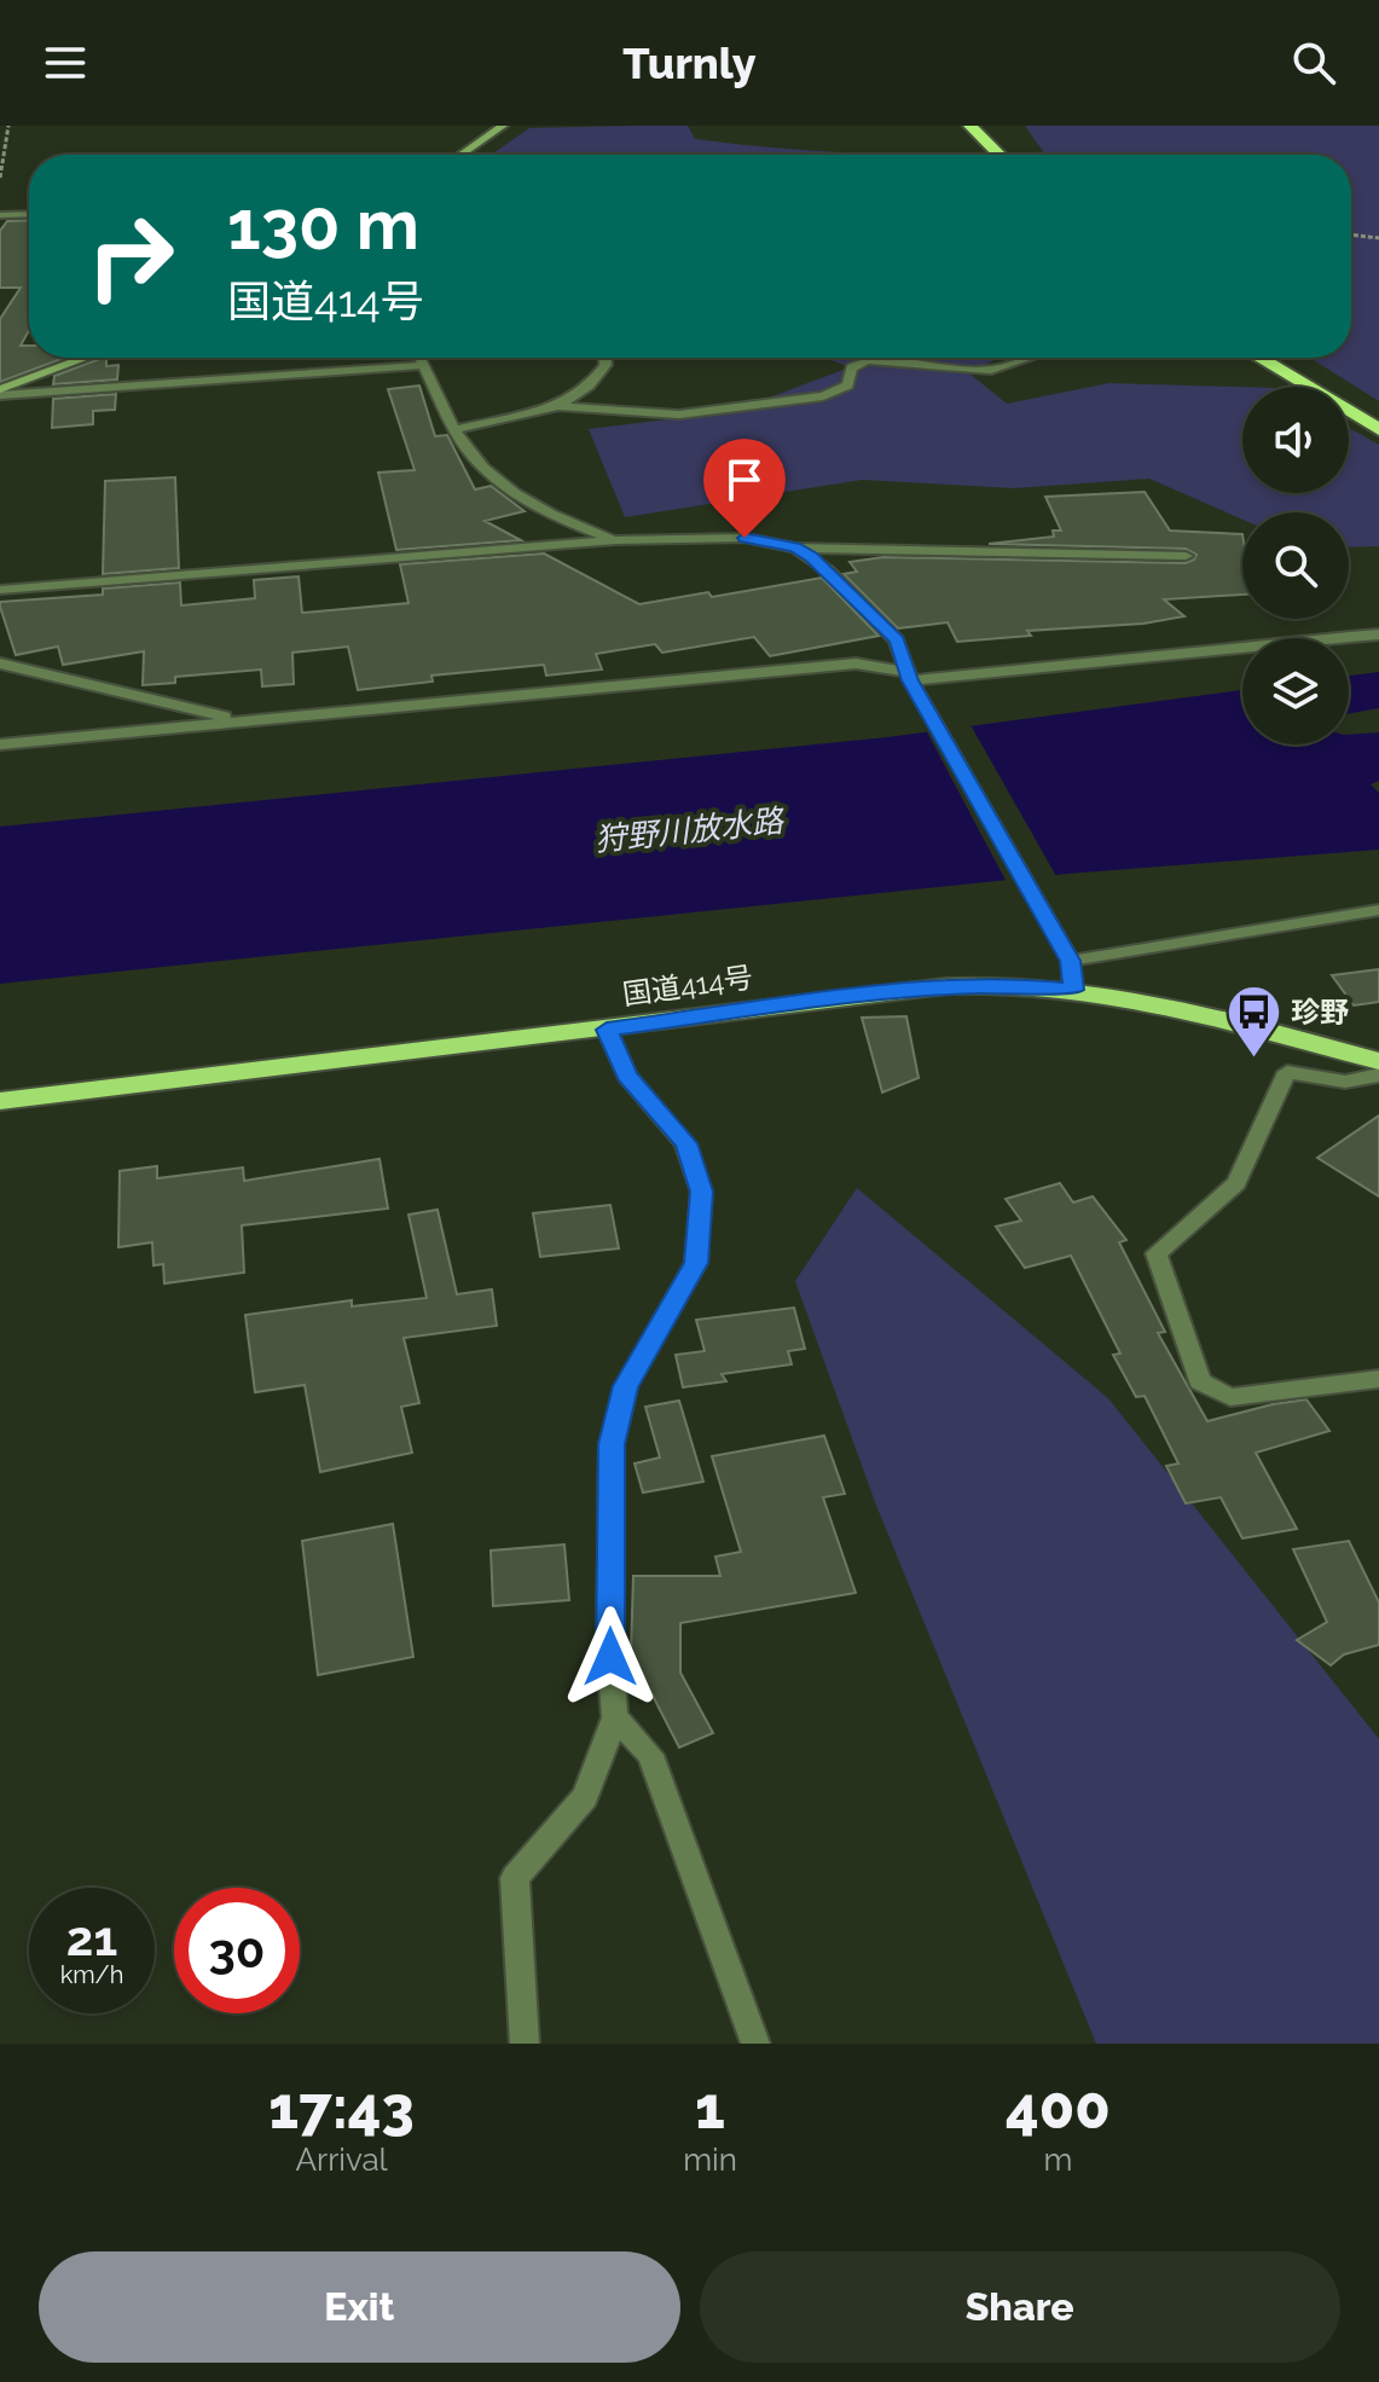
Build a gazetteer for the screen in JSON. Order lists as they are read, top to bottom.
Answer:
{
  "streets": {
    "highway": ["国道414号"]
  },
  "water": ["狩野川放水路"],
  "places": {
    "bus stop": ["珍野"]
  },
  "page": {
    "header": "Turnly",
    "turn": ["130 m", "国道414号"],
    "speed": "21 km/h",
    "limit": "30",
    "eta": [
      "17:43",
      "Arrival",
      "1",
      "min",
      "400",
      "m"
    ],
    "buttons": ["Exit", "Share"]
  }
}
